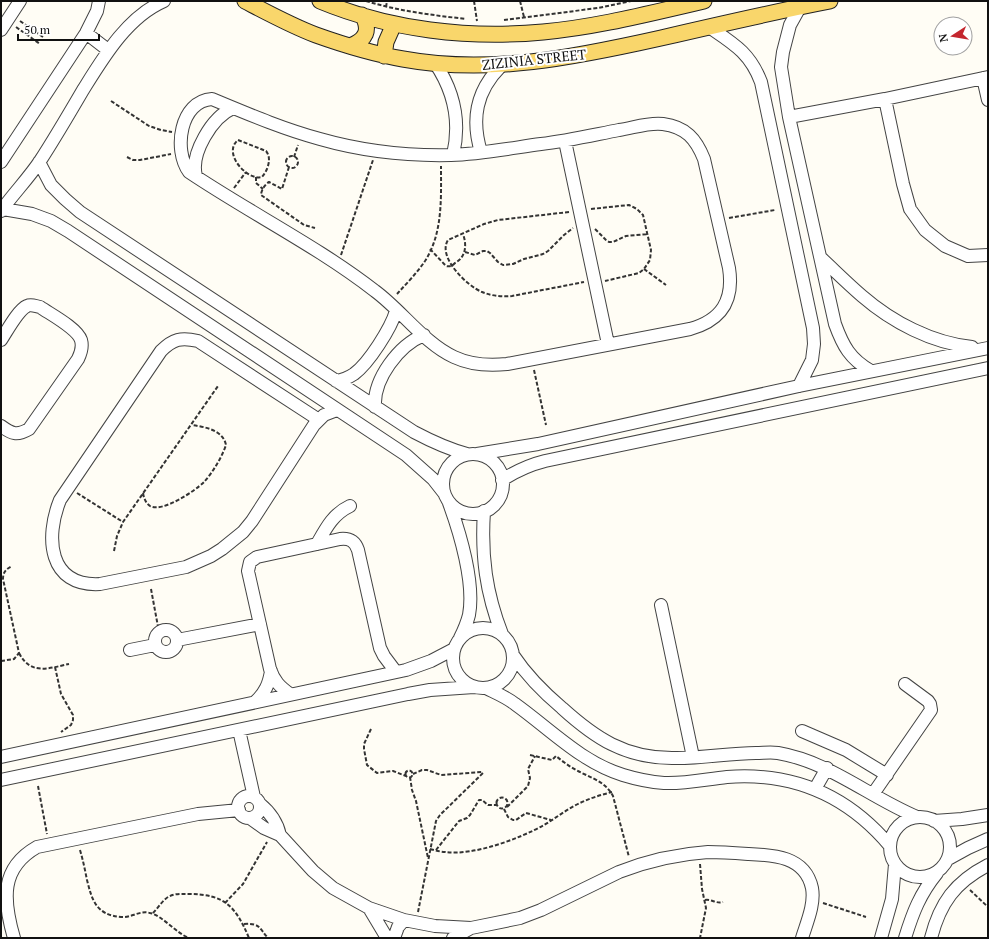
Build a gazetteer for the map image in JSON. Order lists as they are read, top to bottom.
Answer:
{
  "streets": {
    "main road": ["ZIZINIA STREET"]
  },
  "scale_bar": "50 m",
  "north": "left"
}
